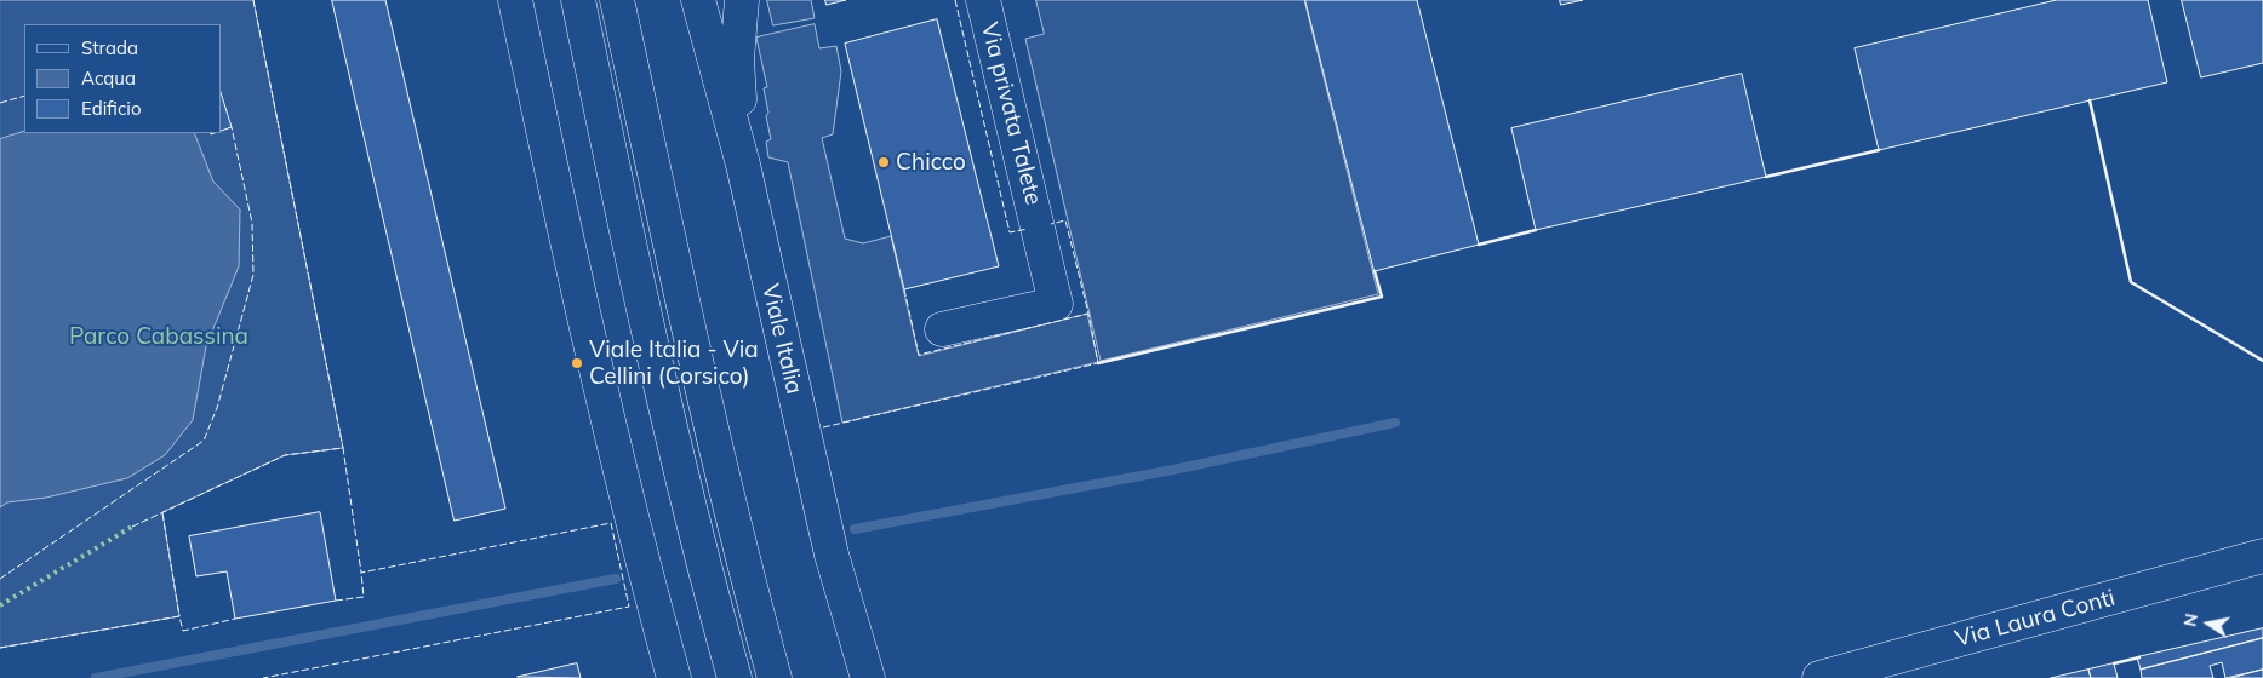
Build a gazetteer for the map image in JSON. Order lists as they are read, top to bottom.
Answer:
{
  "streets": {
    "street": ["Via privata Talete", "Viale Italia", "Via Laura Conti"]
  },
  "parks": ["Parco Cabassina"],
  "places": ["Chicco", "Viale Italia - Via Cellini (Corsico)"],
  "legend": ["Strada", "Acqua", "Edificio"],
  "north": "left"
}
